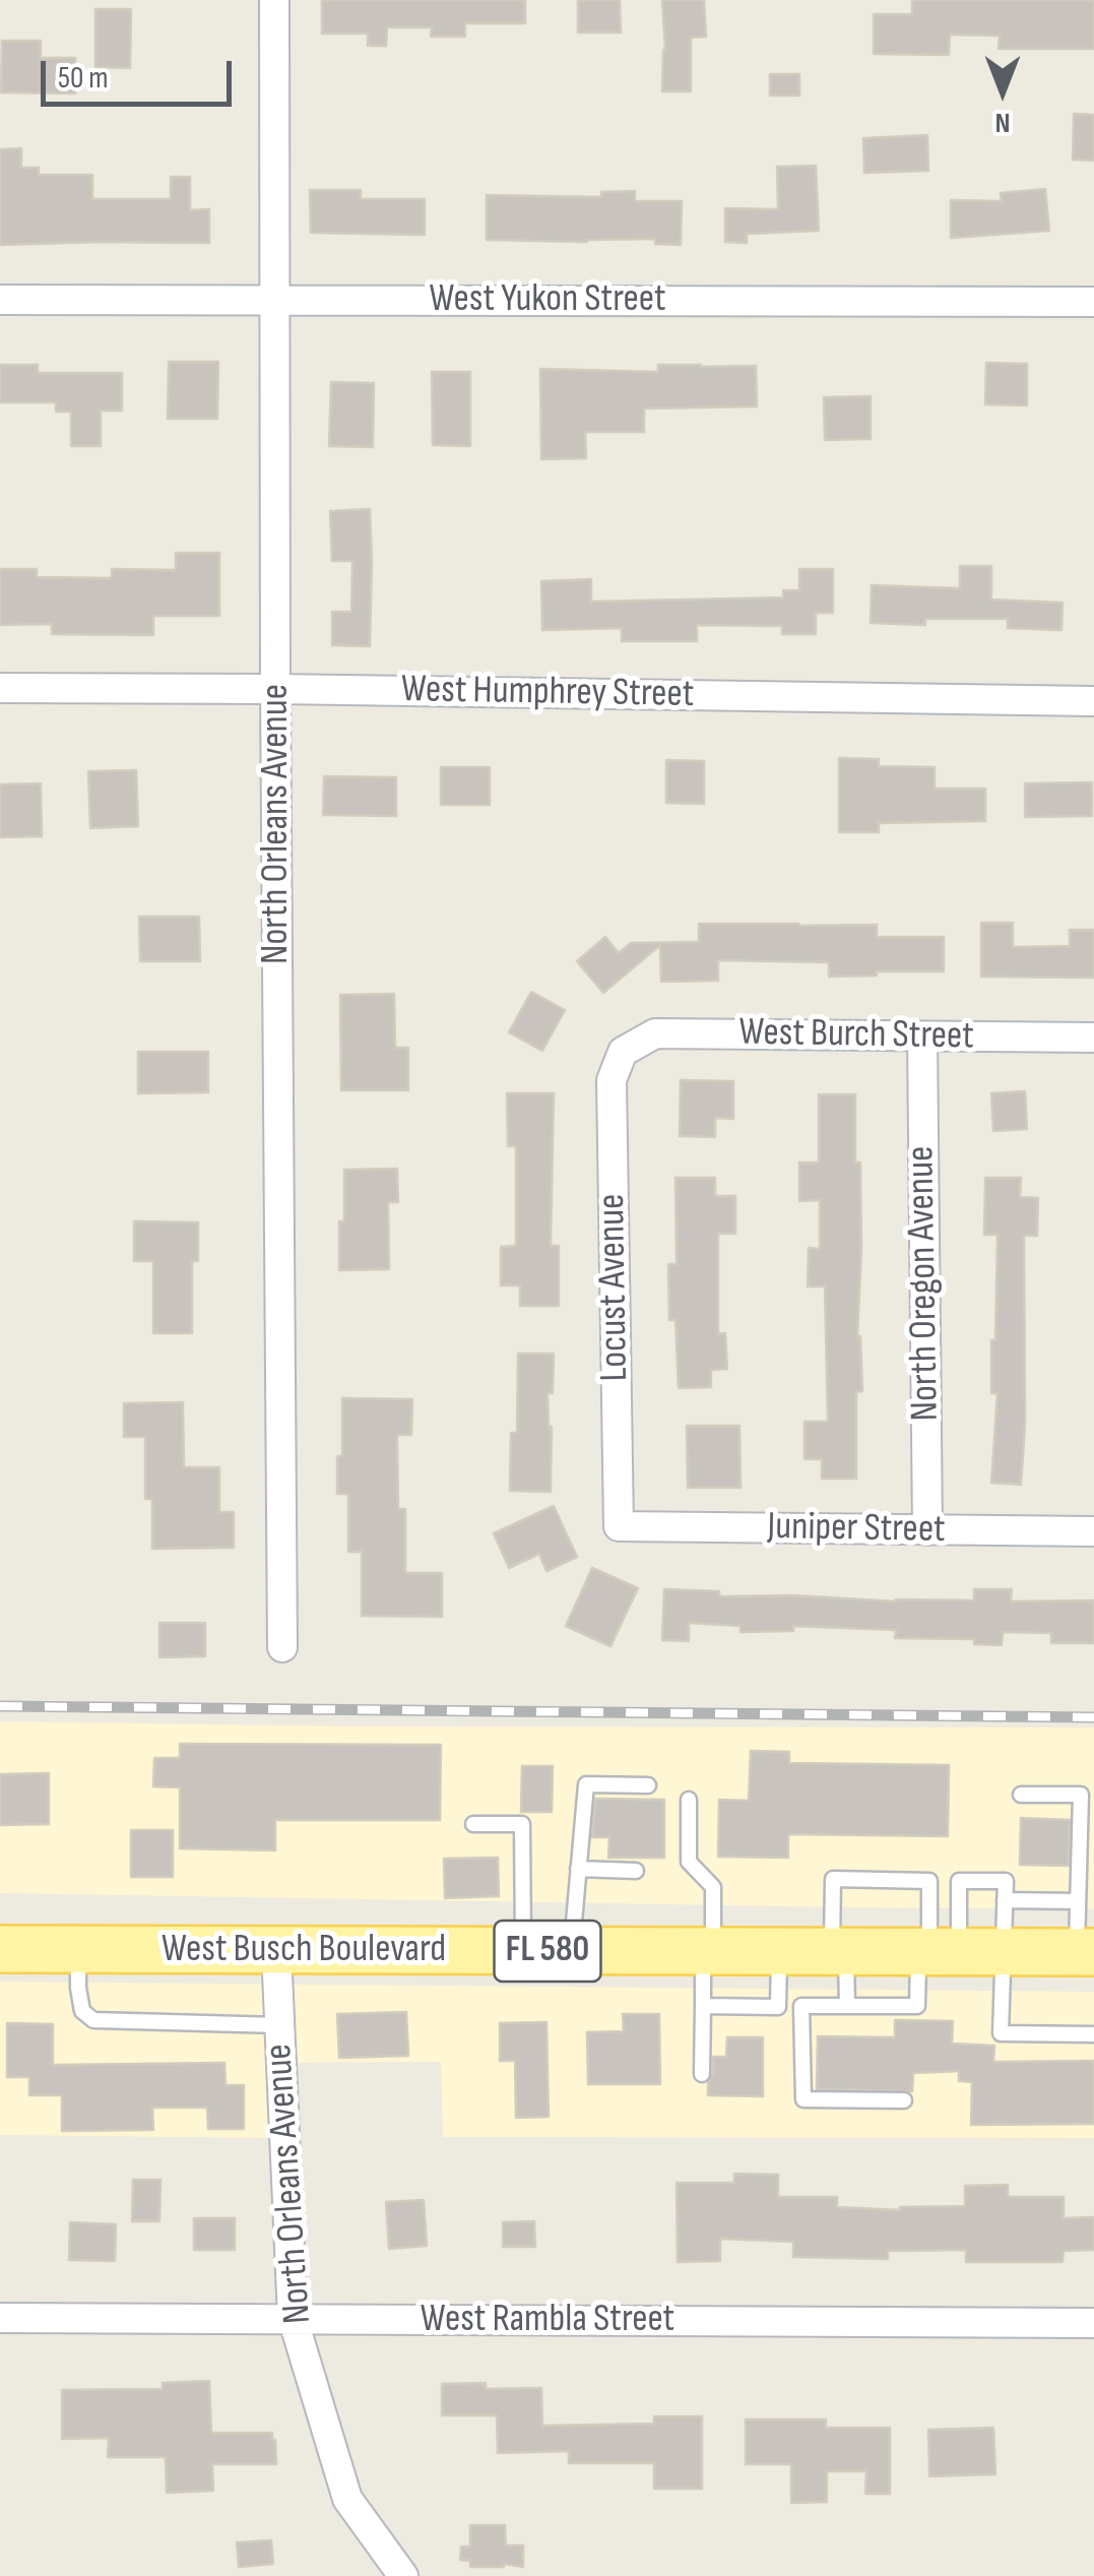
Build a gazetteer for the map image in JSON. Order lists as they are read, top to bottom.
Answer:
{
  "streets": {
    "main road": ["West Busch Boulevard", "FL 580"],
    "street": [
      "West Yukon Street",
      "West Humphrey Street",
      "North Orleans Avenue",
      "West Burch Street",
      "North Oregon Avenue",
      "Locust Avenue",
      "Juniper Street",
      "West Rambla Street"
    ]
  },
  "crossings": [
    ["West Yukon Street", "North Orleans Avenue"],
    ["West Humphrey Street", "North Orleans Avenue"],
    ["North Orleans Avenue", "West Busch Boulevard"],
    ["North Orleans Avenue", "West Rambla Street"],
    ["West Burch Street", "North Oregon Avenue"],
    ["West Burch Street", "Locust Avenue"],
    ["North Oregon Avenue", "Juniper Street"],
    ["Locust Avenue", "Juniper Street"]
  ],
  "scale_bar": "50 m",
  "north": "bottom"
}
